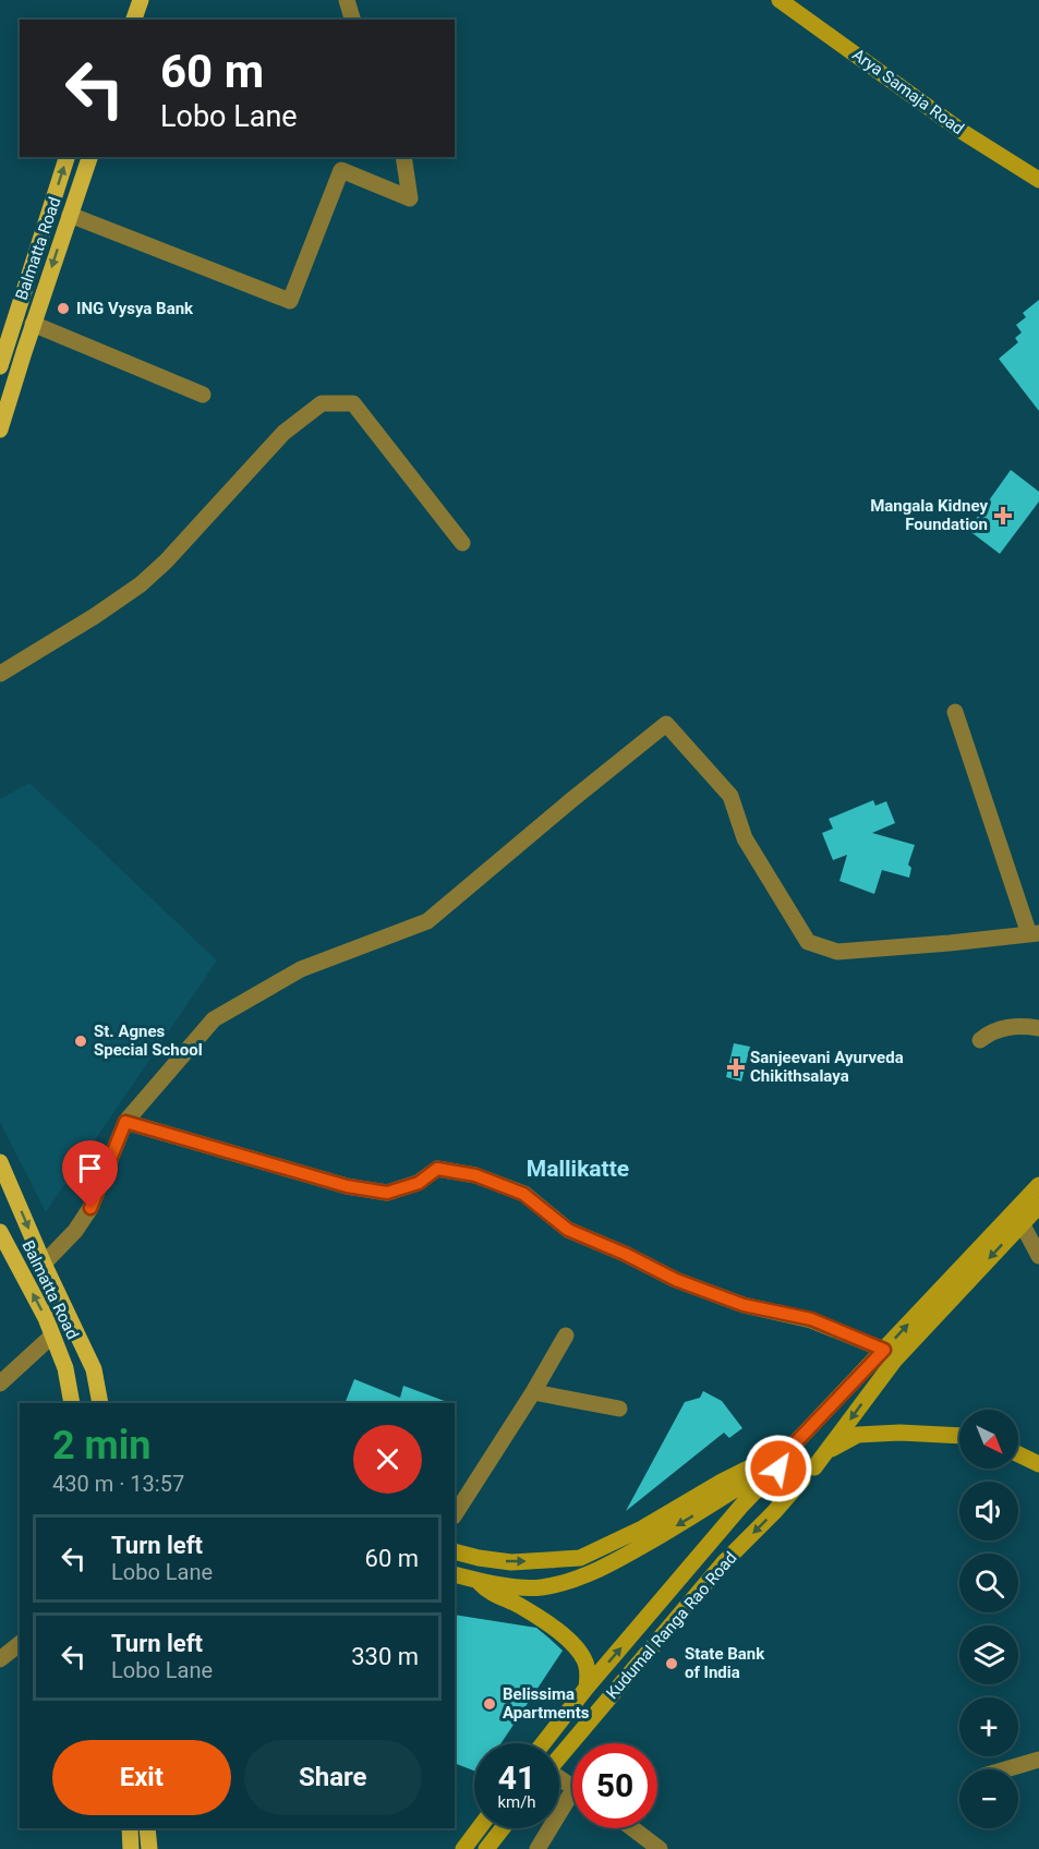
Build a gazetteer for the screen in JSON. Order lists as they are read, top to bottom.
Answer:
{
  "streets": {
    "main road": ["Arya Samaja Road", "Balmatta Road", "Kudumal Ranga Rao Road"]
  },
  "districts": ["Mallikatte"],
  "places": {
    "other": [
      "ING Vysya Bank",
      "St. Agnes Special School",
      "State Bank of India",
      "Belissima Apartments"
    ],
    "health": ["Mangala Kidney Foundation", "Sanjeevani Ayurveda Chikithsalaya"]
  },
  "north": "bottom right",
  "page": {
    "turn": ["60 m", "Lobo Lane"],
    "heading": ["2 min", "430 m · 13:57"],
    "map_buttons": ["+", "−"],
    "list": [
      {
        "name": "Turn left",
        "note": "Lobo Lane",
        "value": "60 m"
      },
      {
        "name": "Turn left",
        "note": "Lobo Lane",
        "value": "330 m"
      }
    ],
    "buttons": ["Exit", "Share"],
    "speed": "41 km/h",
    "limit": "50"
  }
}
